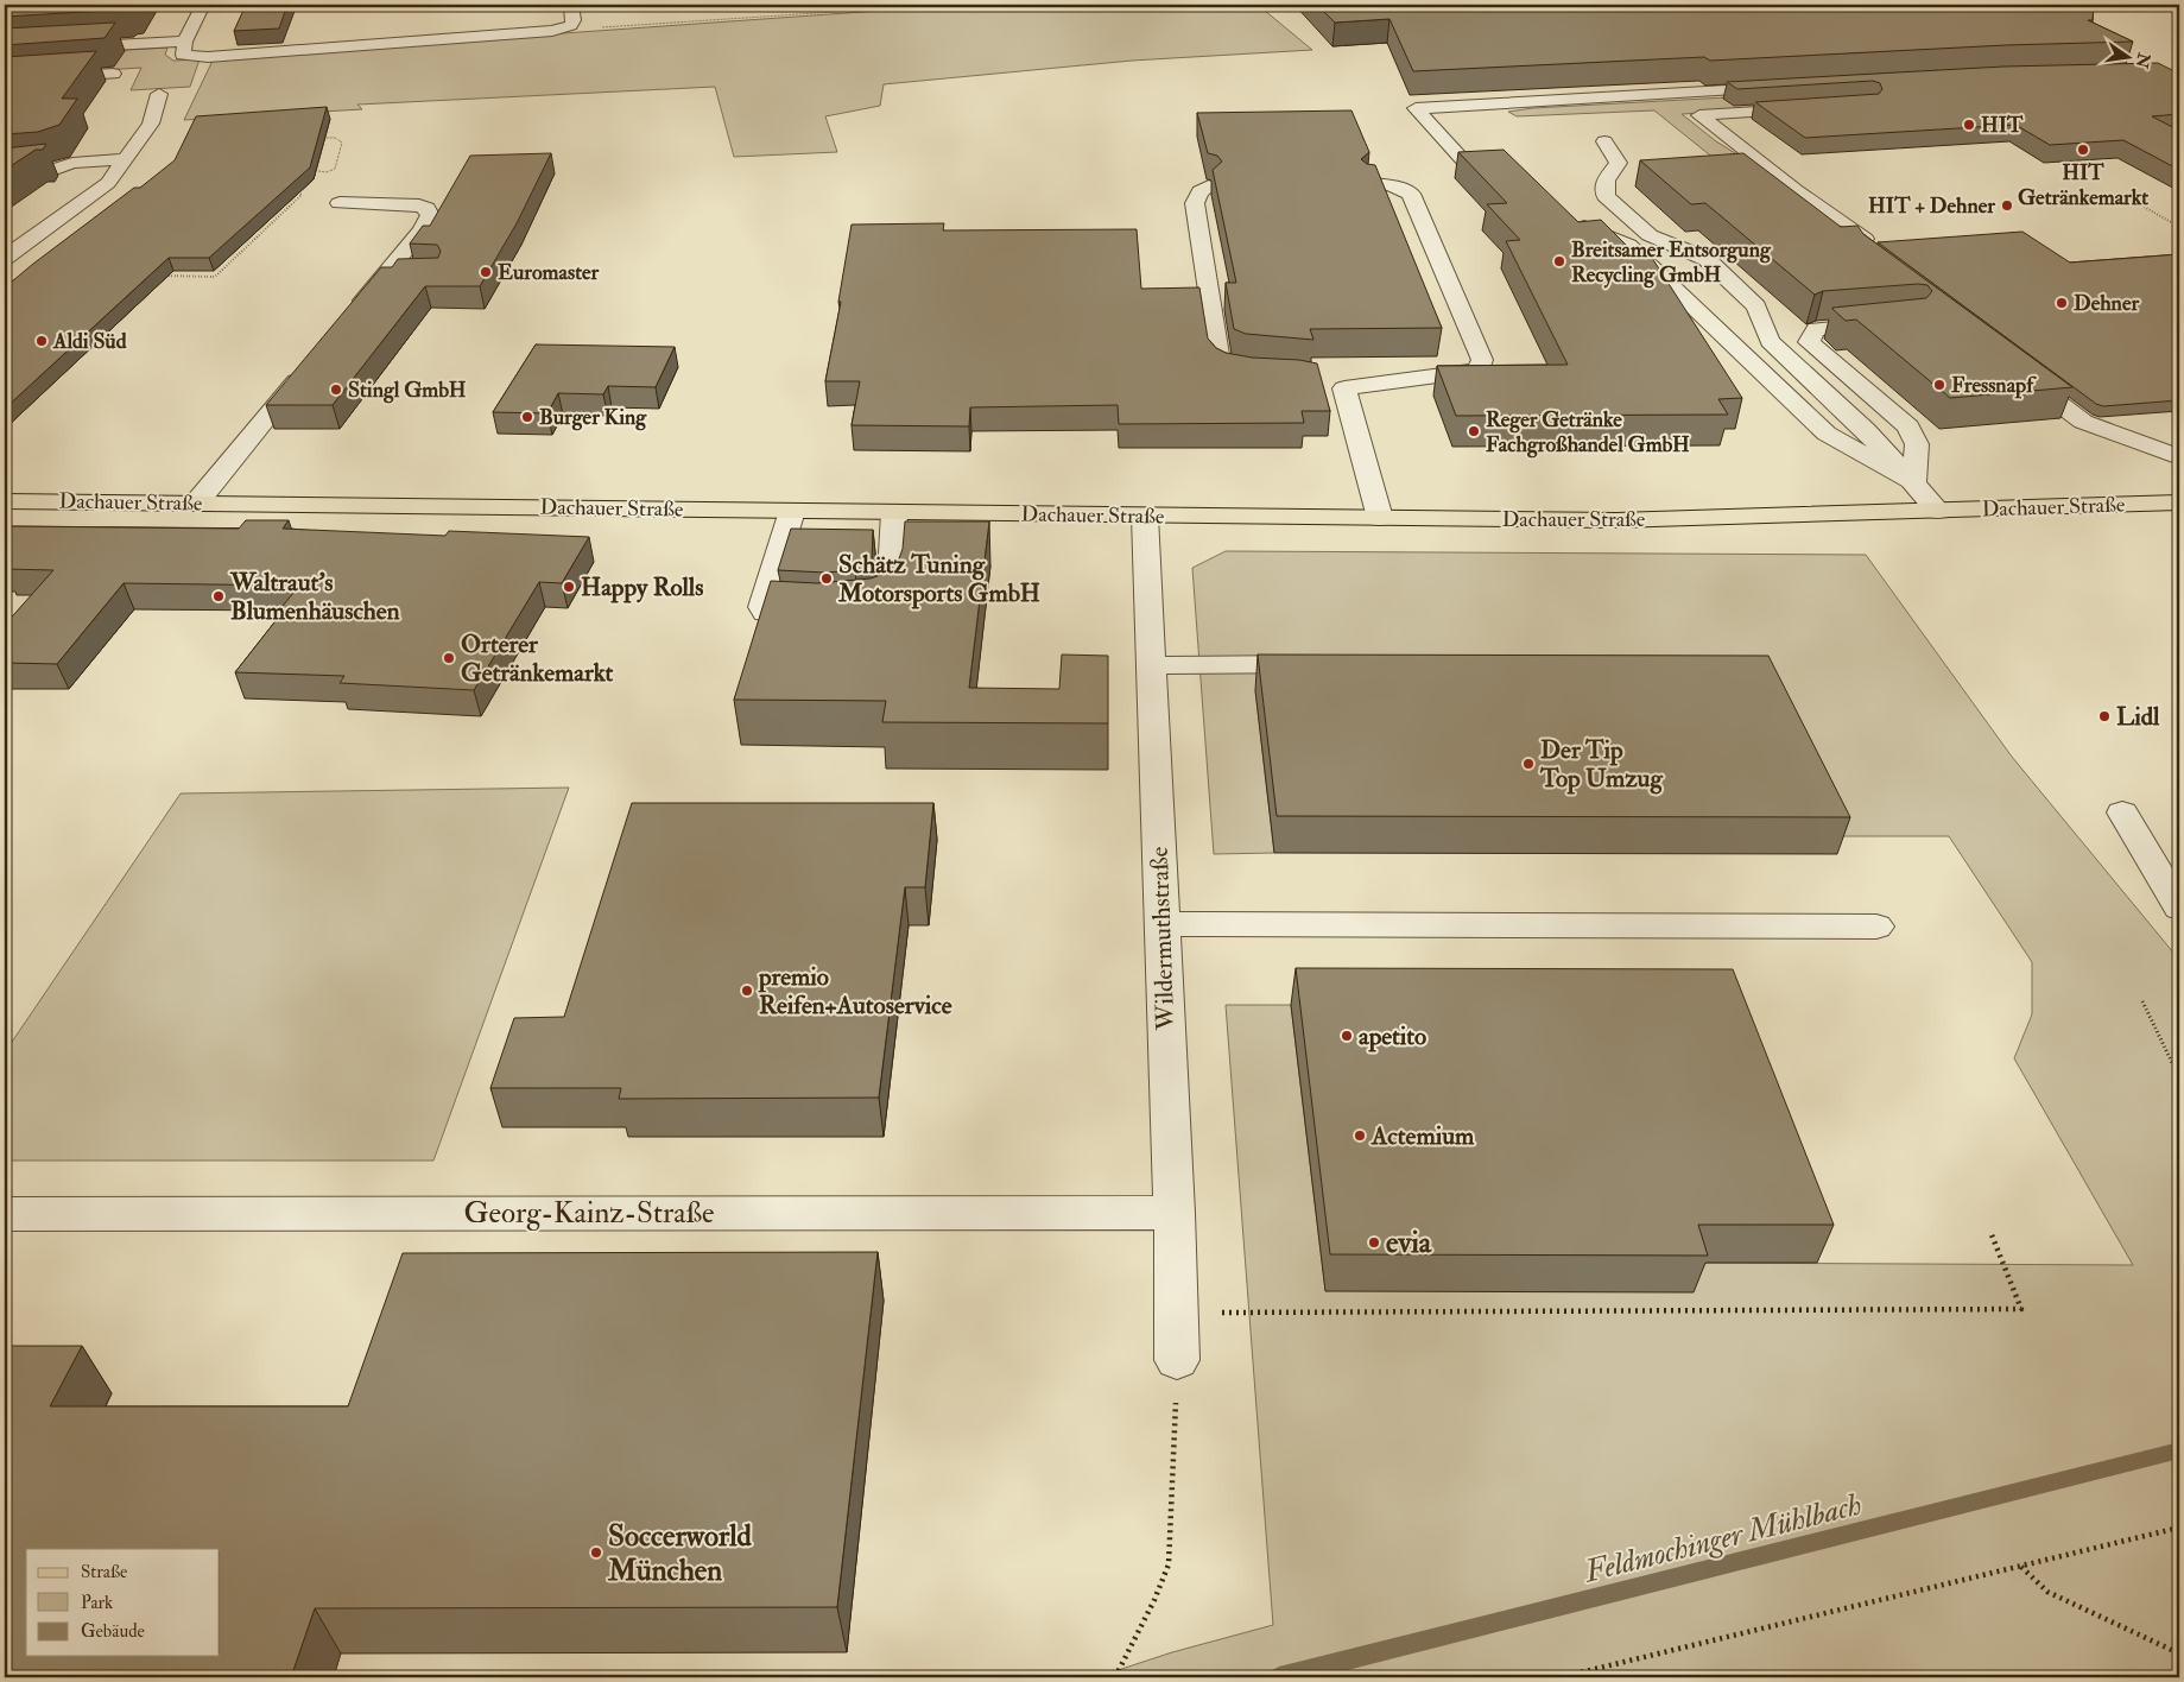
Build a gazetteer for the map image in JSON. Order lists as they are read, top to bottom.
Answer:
{
  "streets": {
    "main road": ["Dachauer Straße"],
    "street": ["Wildermuthstraße", "Georg-Kainz-Straße"]
  },
  "crossings": [
    ["Dachauer Straße", "Wildermuthstraße"],
    ["Wildermuthstraße", "Georg-Kainz-Straße"]
  ],
  "water": ["Feldmochinger Mühlbach"],
  "places": [
    "HIT",
    "HIT Getränkemarkt",
    "HIT + Dehner",
    "Breitsamer Entsorgung Recycling GmbH",
    "Euromaster",
    "Dehner",
    "Aldi Süd",
    "Fressnapf",
    "Stingl GmbH",
    "Burger King",
    "Reger Getränke Fachgroßhandel GmbH",
    "Schätz Tuning Motorsports GmbH",
    "Happy Rolls",
    "Waltraut's Blumenhäuschen",
    "Orterer Getränkemarkt",
    "Lidl",
    "Der Tip Top Umzug",
    "premio Reifen+Autoservice",
    "apetito",
    "Actemium",
    "evia",
    "Soccerworld München"
  ],
  "legend": ["Straße", "Park", "Gebäude"],
  "north": "right"
}
